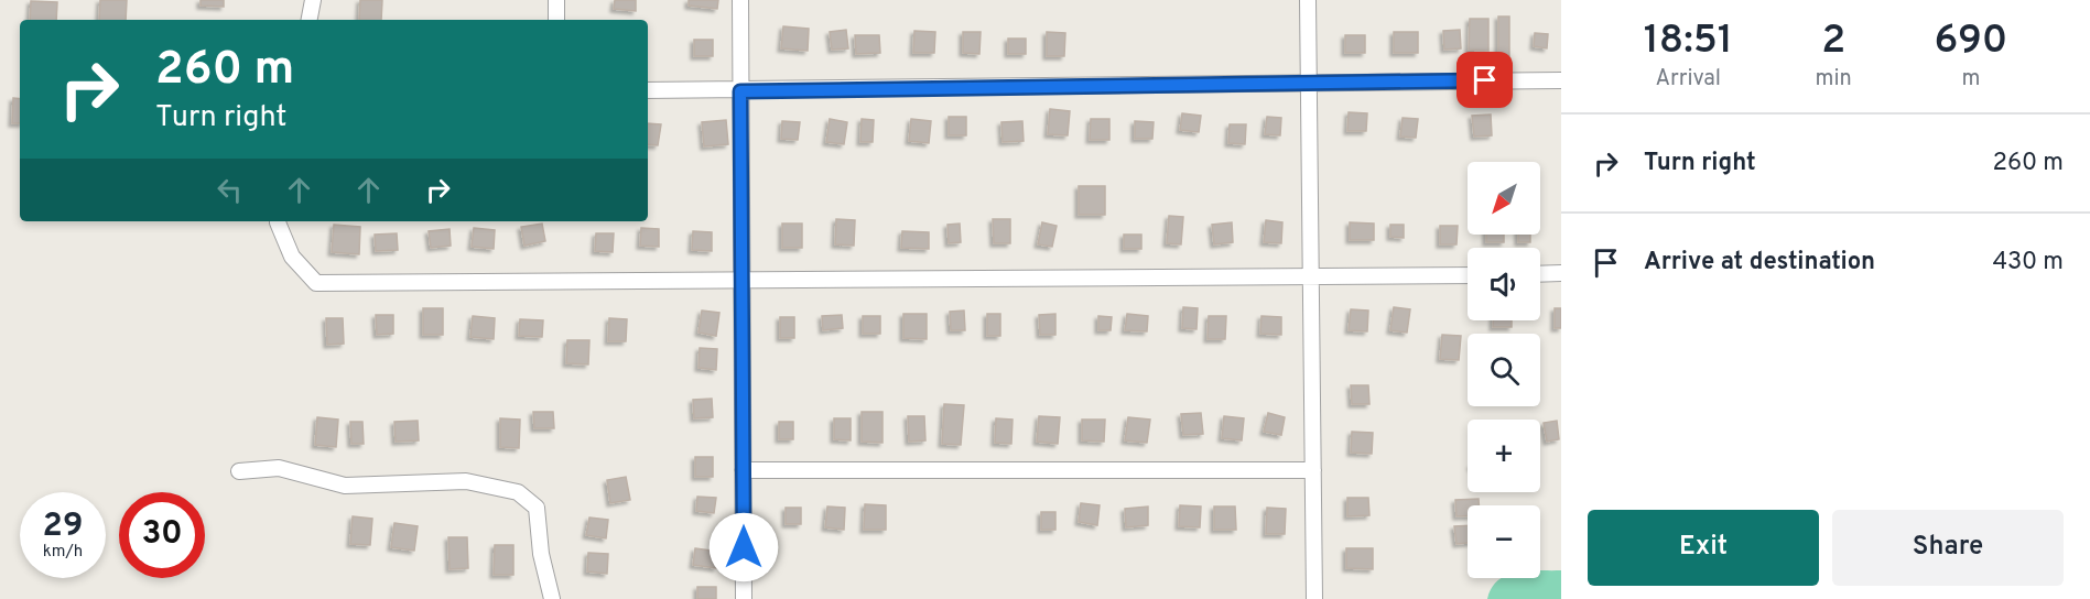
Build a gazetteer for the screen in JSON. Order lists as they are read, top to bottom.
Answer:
{
  "north": "bottom left",
  "page": {
    "eta": [
      "18:51",
      "Arrival",
      "2",
      "min",
      "690",
      "m"
    ],
    "turn": ["260 m", "Turn right"],
    "list": [
      {
        "name": "Turn right",
        "value": "260 m"
      },
      {
        "name": "Arrive at destination",
        "value": "430 m"
      }
    ],
    "map_buttons": ["+", "−"],
    "speed": "29 km/h",
    "limit": "30",
    "buttons": ["Exit", "Share"]
  }
}
